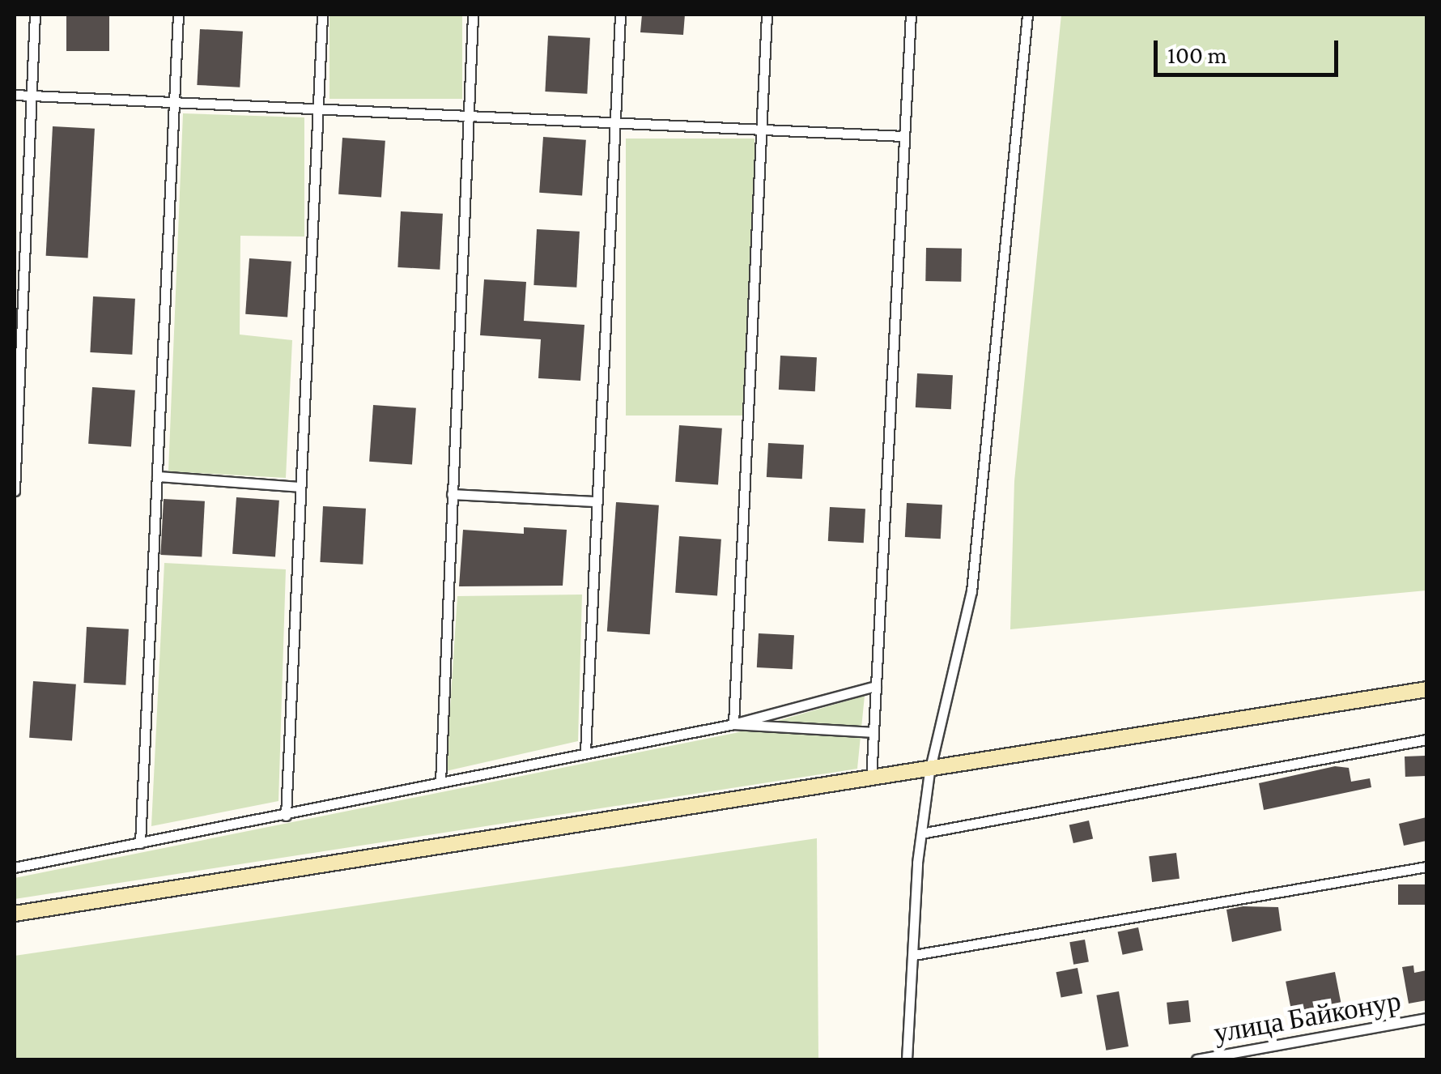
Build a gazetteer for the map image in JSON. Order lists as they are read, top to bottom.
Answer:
{
  "streets": {
    "street": ["улица Байконур"]
  },
  "scale_bar": "100 m"
}
